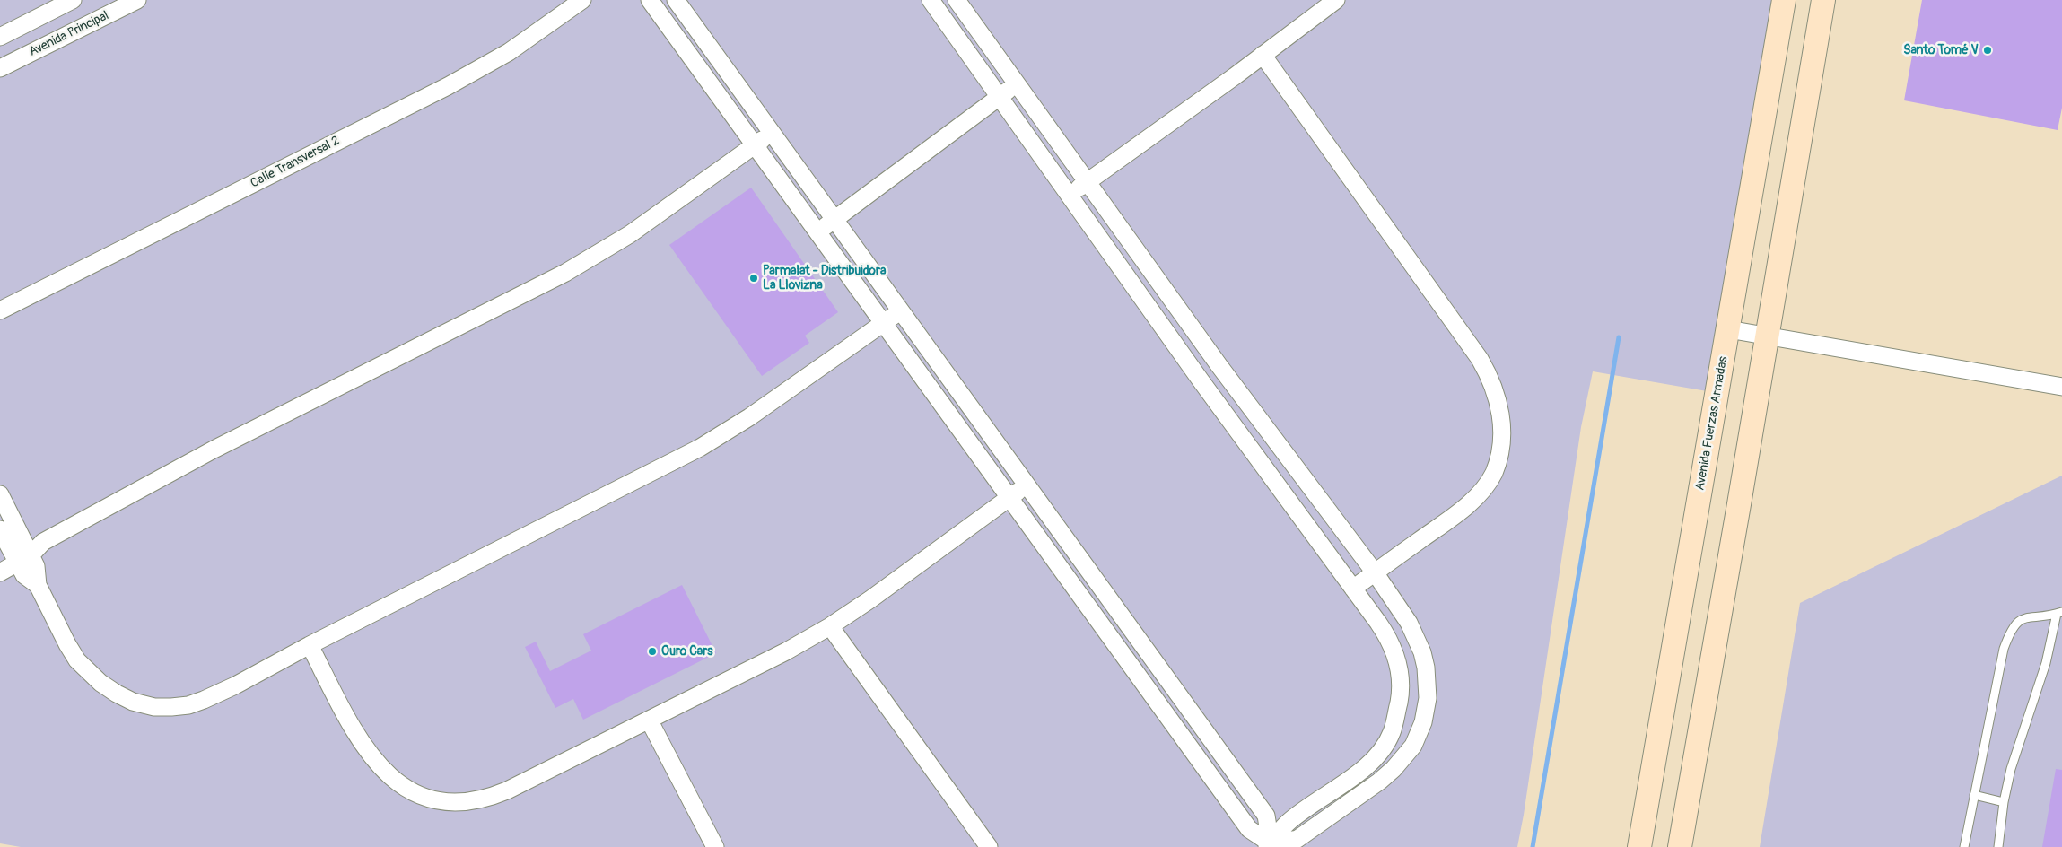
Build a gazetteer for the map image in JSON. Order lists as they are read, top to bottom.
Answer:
{
  "streets": {
    "street": ["Avenida Principal", "Calle Transversal 2", "Avenida Fuerzas Armadas"]
  },
  "places": ["Santo Tomé V", "Parmalat - Distribuidora La Llovizna", "Ouro Cars"]
}
